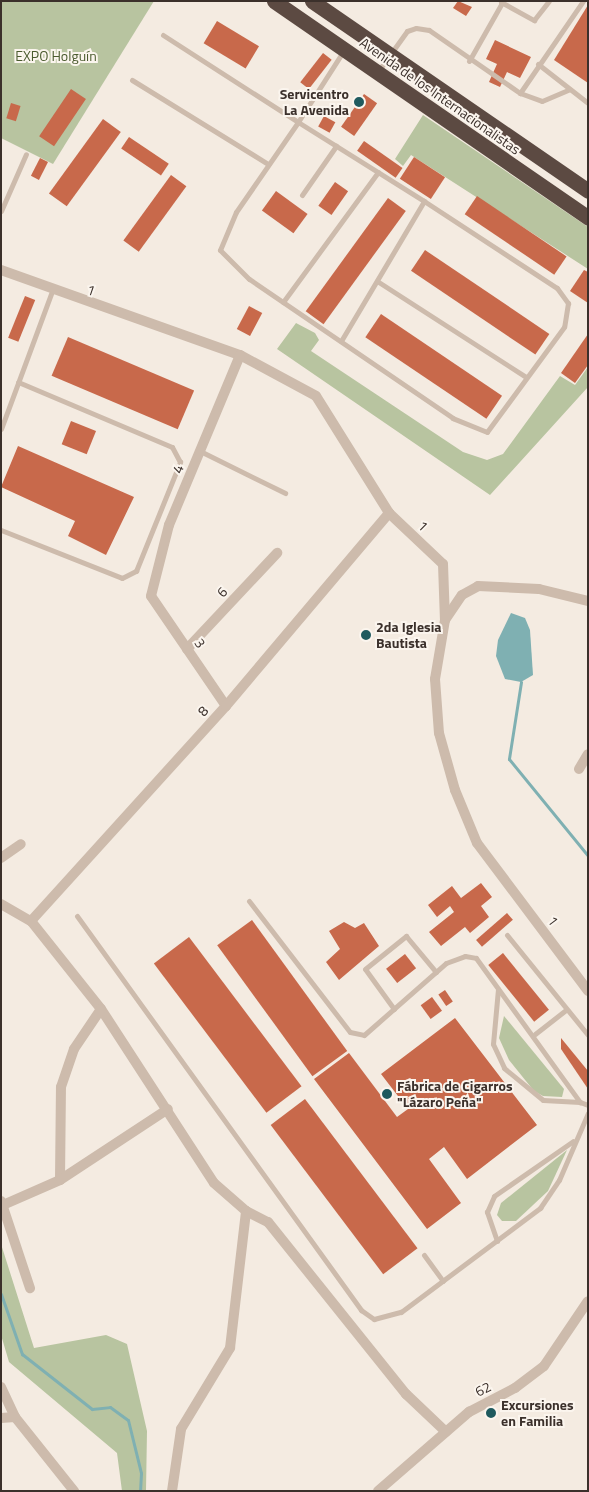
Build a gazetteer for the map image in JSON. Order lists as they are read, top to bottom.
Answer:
{
  "streets": {
    "highway": ["Avenida de los Internacionalistas"],
    "street": [
      "1",
      "4",
      "6",
      "3",
      "8",
      "62"
    ]
  },
  "crossings": [
    ["1", "4"],
    ["1", "8"],
    ["4", "3"],
    ["6", "3"],
    ["3", "8"]
  ],
  "parks": ["EXPO Holguín"],
  "places": [
    "Servicentro La Avenida",
    "2da Iglesia Bautista",
    "Fábrica de Cigarros \"Lázaro Peña\"",
    "Excursiones en Familia"
  ]
}
